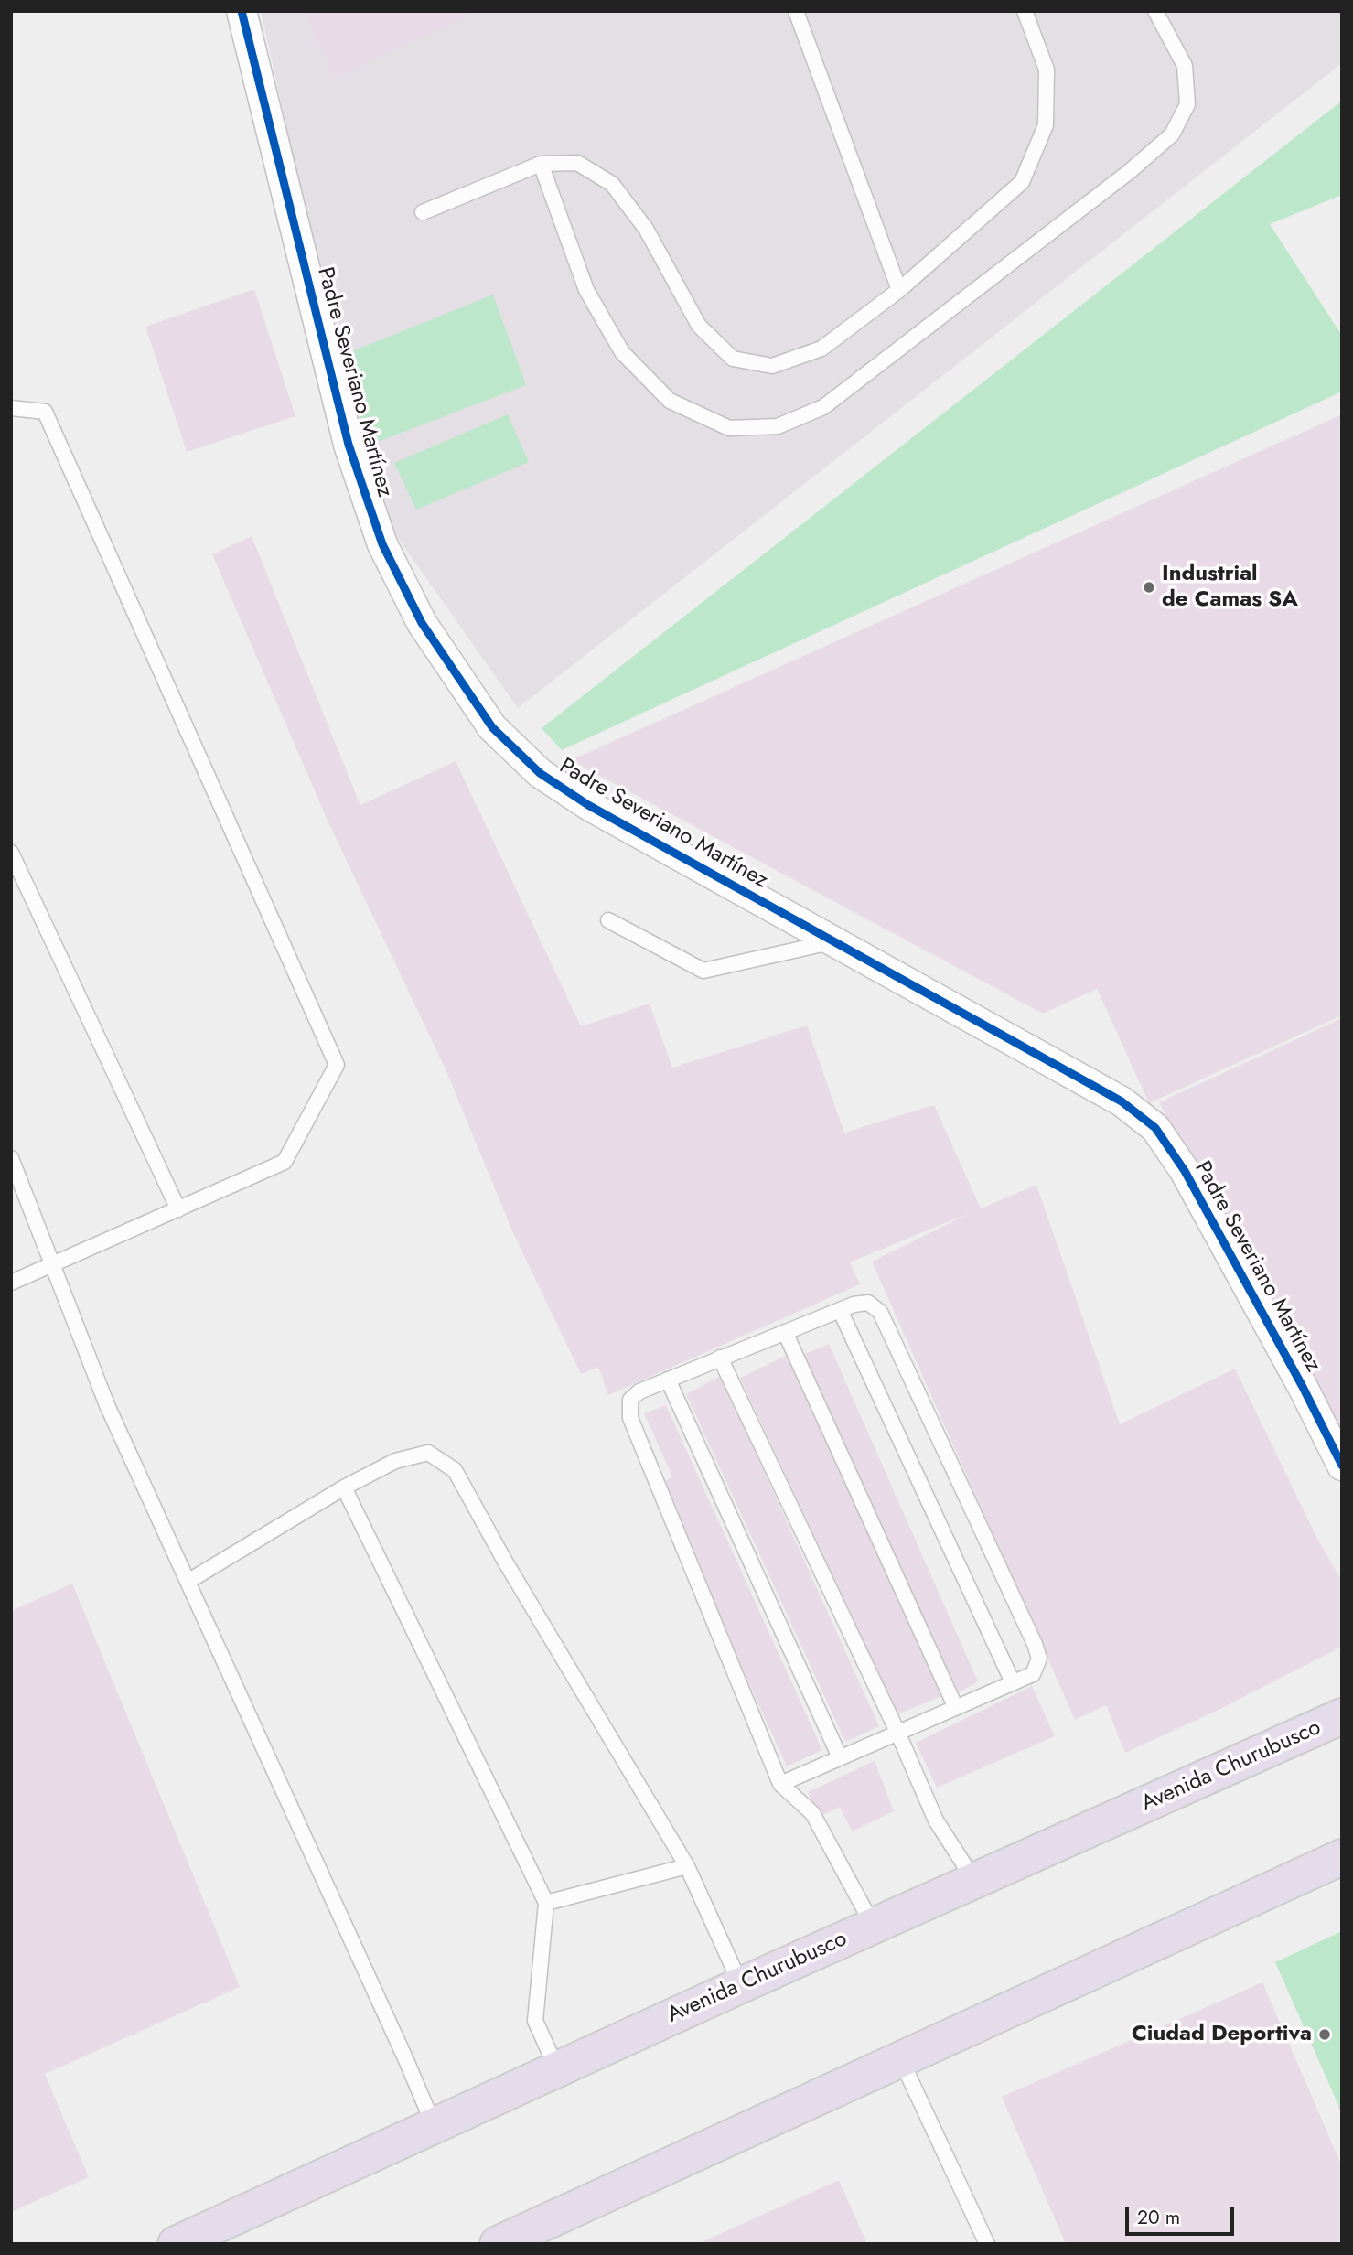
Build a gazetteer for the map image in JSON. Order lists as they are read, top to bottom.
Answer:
{
  "streets": {
    "highway": ["Avenida Churubusco"],
    "street": ["Padre Severiano Martínez"]
  },
  "places": ["Industrial de Camas SA", "Ciudad Deportiva"],
  "scale_bar": "20 m"
}
